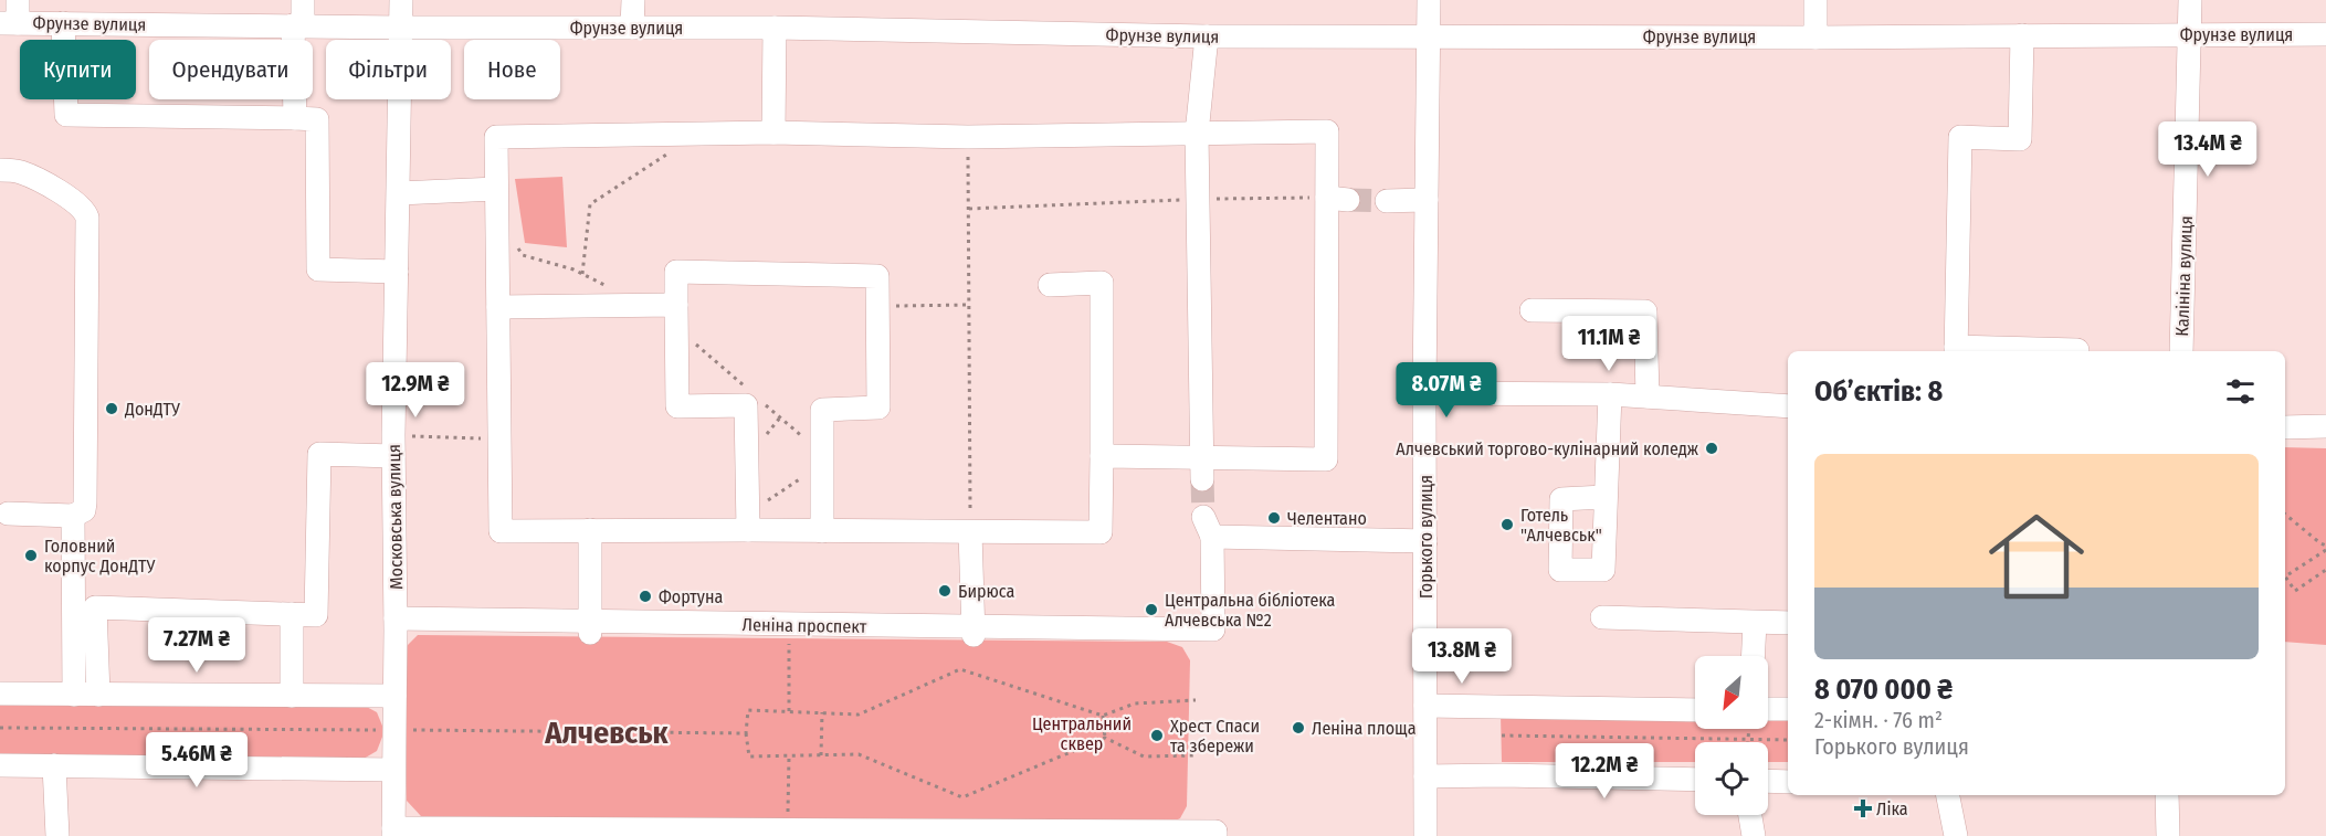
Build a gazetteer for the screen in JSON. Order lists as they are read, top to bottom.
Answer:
{
  "streets": {
    "street": [
      "Фрунзе вулиця",
      "Калініна вулиця",
      "Московська вулиця",
      "Горького вулиця",
      "Леніна проспект"
    ]
  },
  "crossings": [
    ["Фрунзе вулиця", "Калініна вулиця"],
    ["Фрунзе вулиця", "Московська вулиця"],
    ["Фрунзе вулиця", "Горького вулиця"],
    ["Московська вулиця", "Леніна проспект"],
    ["Горького вулиця", "Леніна проспект"]
  ],
  "districts": ["Алчевськ"],
  "parks": ["Центральний сквер"],
  "places": {
    "other": [
      "ДонДТУ",
      "Алчевський торгово-кулінарний коледж",
      "Челентано",
      "Готель \"Алчевськ\"",
      "Головний корпус ДонДТУ",
      "Бирюса",
      "Фортуна",
      "Центральна бібліотека Алчевська №2",
      "Леніна площа",
      "Хрест Спаси та збережи"
    ],
    "health": ["Ліка"]
  },
  "north": "bottom left",
  "page": {
    "chip": [
      "Купити",
      "Орендувати",
      "Фільтри",
      "Нове"
    ],
    "price": [
      "13.4M ₴",
      "11.1M ₴",
      "12.9M ₴",
      "8.07M ₴",
      "7.27M ₴",
      "13.8M ₴",
      "5.46M ₴",
      "12.2M ₴"
    ],
    "heading": "Об’єктів: 8",
    "list": [
      {
        "name": "8 070 000 ₴",
        "note": "2-кімн. · 76 m² · Горького вулиця"
      }
    ]
  }
}
